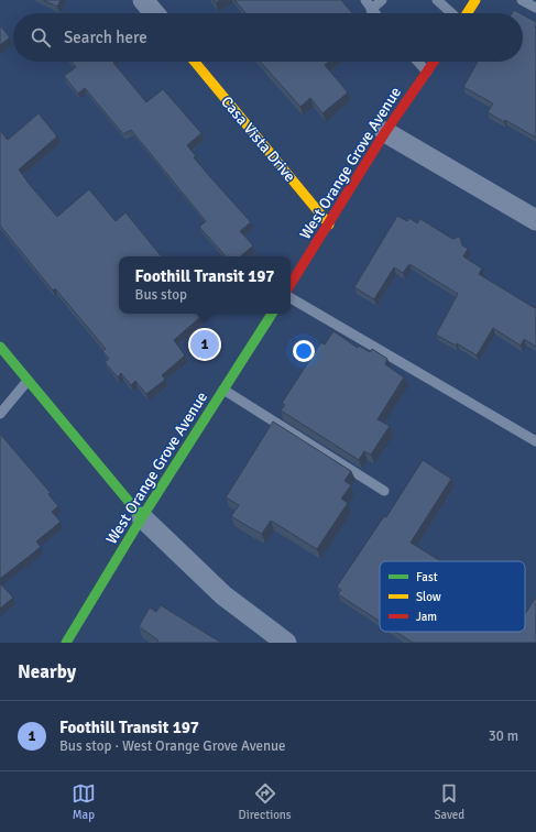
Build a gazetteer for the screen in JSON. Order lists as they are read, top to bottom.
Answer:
{
  "streets": {
    "street": ["Casa Vista Drive", "West Orange Grove Avenue"]
  },
  "crossings": [
    ["Casa Vista Drive", "West Orange Grove Avenue"]
  ],
  "legend": ["Fast", "Slow", "Jam"],
  "page": {
    "search": "Search here",
    "popup": ["Foothill Transit 197", "Bus stop"],
    "pins": "1",
    "heading": "Nearby",
    "list": [
      {
        "mark": "1",
        "name": "Foothill Transit 197",
        "note": "Bus stop · West Orange Grove Avenue",
        "value": "30 m"
      }
    ],
    "nav": ["Map", "Directions", "Saved"]
  }
}
